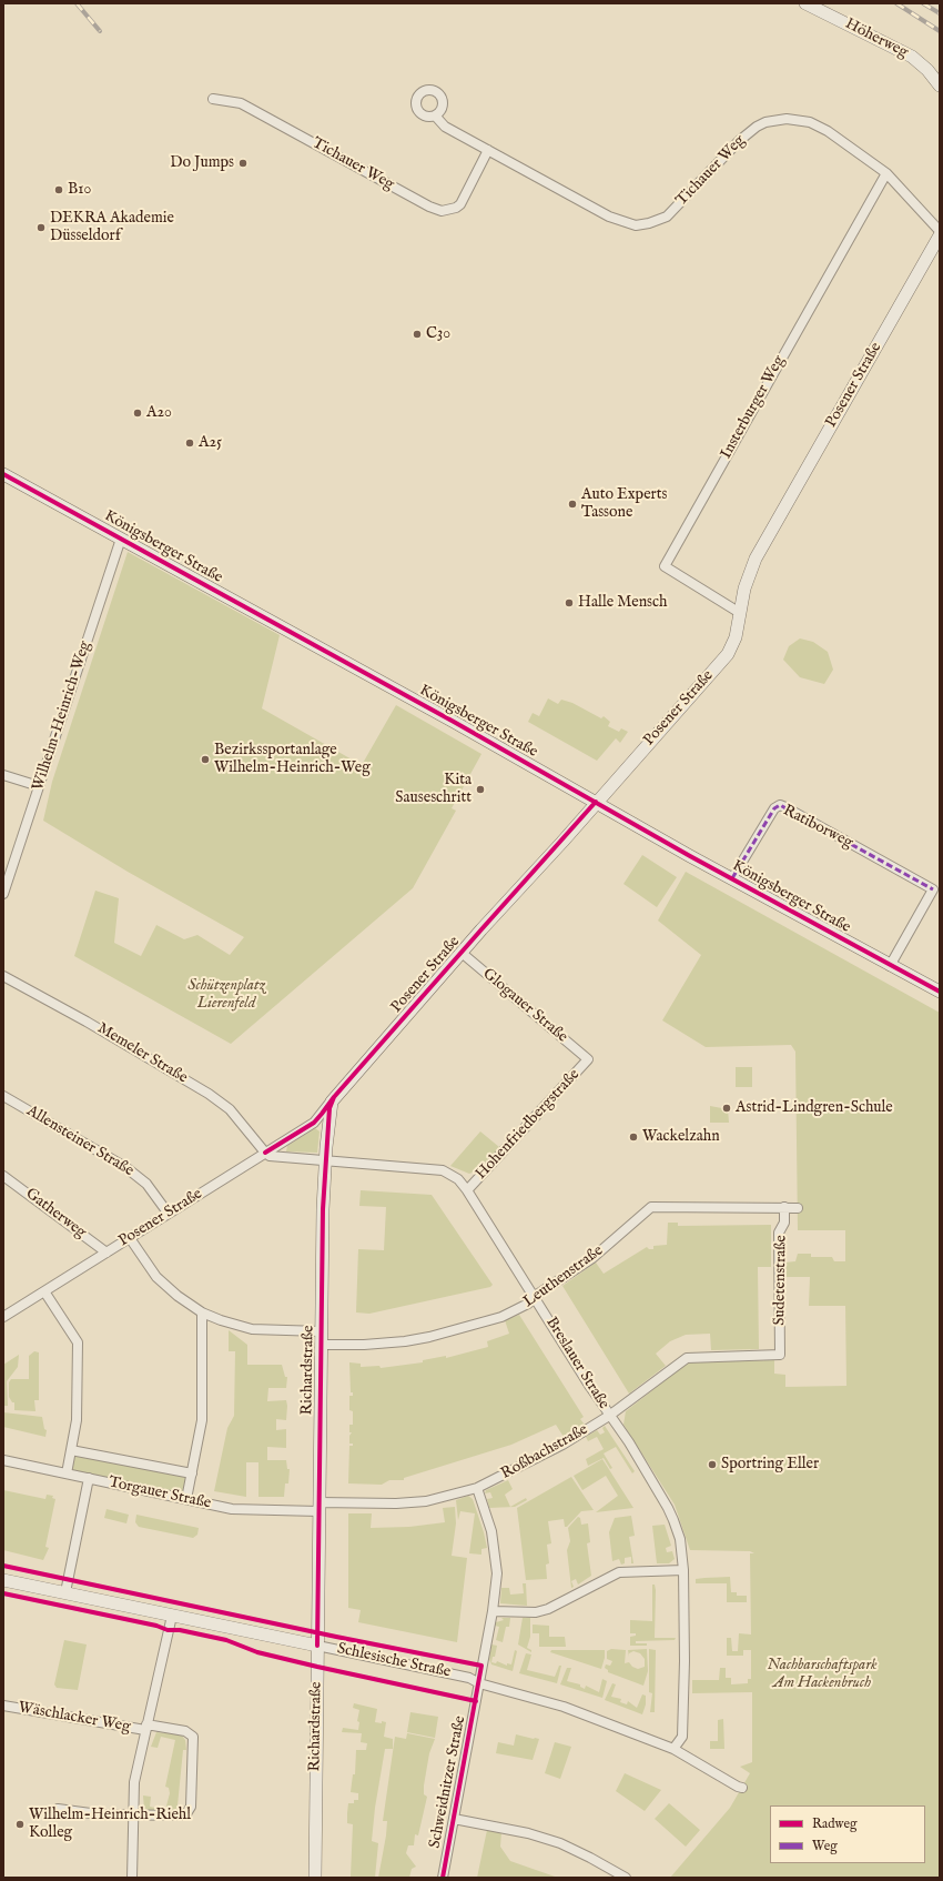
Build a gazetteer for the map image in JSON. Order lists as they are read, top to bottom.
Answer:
{
  "streets": {
    "street": [
      "Höherweg",
      "Tichauer Weg",
      "Posener Straße",
      "Insterburger Weg",
      "Königsberger Straße",
      "Wilhelm-Heinrich-Weg",
      "Ratiborweg",
      "Glogauer Straße",
      "Memeler Straße",
      "Hohenfriedbergstraße",
      "Allensteiner Straße",
      "Gatherweg",
      "Leuthenstraße",
      "Sudetenstraße",
      "Breslauer Straße",
      "Richardstraße",
      "Roßbachstraße",
      "Torgauer Straße",
      "Schlesische Straße",
      "Wäschlacker Weg",
      "Schweidnitzer Straße"
    ]
  },
  "crossings": [
    ["Tichauer Weg", "Insterburger Weg"],
    ["Posener Straße", "Insterburger Weg"],
    ["Posener Straße", "Königsberger Straße"],
    ["Posener Straße", "Glogauer Straße"],
    ["Posener Straße", "Memeler Straße"],
    ["Posener Straße", "Allensteiner Straße"],
    ["Posener Straße", "Gatherweg"],
    ["Posener Straße", "Breslauer Straße"],
    ["Posener Straße", "Richardstraße"],
    ["Königsberger Straße", "Wilhelm-Heinrich-Weg"],
    ["Königsberger Straße", "Ratiborweg"],
    ["Glogauer Straße", "Hohenfriedbergstraße"],
    ["Memeler Straße", "Breslauer Straße"],
    ["Hohenfriedbergstraße", "Breslauer Straße"],
    ["Leuthenstraße", "Sudetenstraße"],
    ["Leuthenstraße", "Breslauer Straße"],
    ["Leuthenstraße", "Richardstraße"],
    ["Sudetenstraße", "Roßbachstraße"],
    ["Breslauer Straße", "Richardstraße"],
    ["Breslauer Straße", "Roßbachstraße"],
    ["Breslauer Straße", "Schlesische Straße"],
    ["Richardstraße", "Roßbachstraße"],
    ["Richardstraße", "Torgauer Straße"],
    ["Richardstraße", "Schlesische Straße"],
    ["Roßbachstraße", "Torgauer Straße"],
    ["Roßbachstraße", "Schweidnitzer Straße"],
    ["Schlesische Straße", "Schweidnitzer Straße"]
  ],
  "parks": ["Schützenplatz Lierenfeld", "Nachbarschaftspark Am Hackenbruch"],
  "places": [
    "Do Jumps",
    "B10",
    "DEKRA Akademie Düsseldorf",
    "C30",
    "A20",
    "A25",
    "Auto Experts Tassone",
    "Halle Mensch",
    "Bezirkssportanlage Wilhelm-Heinrich-Weg",
    "Kita Sauseschritt",
    "Astrid-Lindgren-Schule",
    "Wackelzahn",
    "Sportring Eller",
    "Wilhelm-Heinrich-Riehl Kolleg"
  ],
  "legend": ["Radweg", "Weg"]
}
